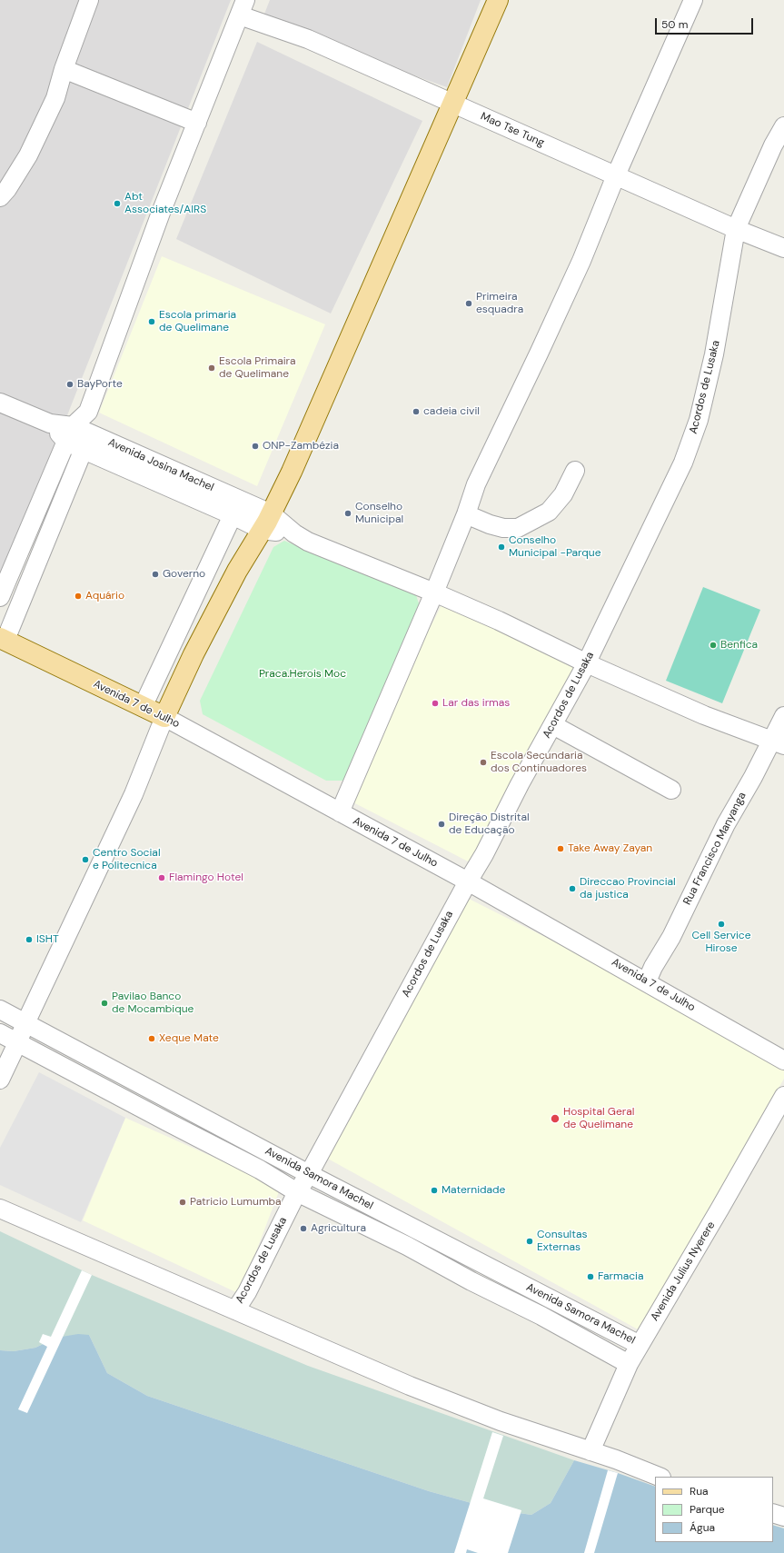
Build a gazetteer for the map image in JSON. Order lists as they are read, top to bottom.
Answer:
{
  "streets": {
    "main road": ["Avenida 7 de Julho"],
    "street": [
      "Mao Tse Tung",
      "Acordos de Lusaka",
      "Avenida Josina Machel",
      "Rua Francisco Manyanga",
      "Avenida Samora Machel",
      "Avenida Julius Nyerere"
    ]
  },
  "crossings": [
    ["Mao Tse Tung", "Acordos de Lusaka"],
    ["Acordos de Lusaka", "Avenida 7 de Julho"],
    ["Acordos de Lusaka", "Avenida Samora Machel"],
    ["Avenida 7 de Julho", "Rua Francisco Manyanga"],
    ["Avenida Samora Machel", "Avenida Julius Nyerere"]
  ],
  "parks": ["Praca.Herois Moc"],
  "places": [
    "Abt Associates/AIRS",
    "Primeira esquadra",
    "Escola primaria de Quelimane",
    "Escola Primaira de Quelimane",
    "BayPorte",
    "cadeia civil",
    "ONP-Zambézia",
    "Conselho Municipal",
    "Conselho Municipal -Parque",
    "Governo",
    "Aquário",
    "Benfica",
    "Lar das irmas",
    "Escola Secundaria dos Continuadores",
    "Direção Distrital de Educação",
    "Take Away Zayan",
    "Centro Social e Politecnica",
    "Flamingo Hotel",
    "Direccao Provincial da justica",
    "Cell Service Hirose",
    "ISHT",
    "Pavilao Banco de Mocambique",
    "Xeque Mate",
    "Hospital Geral de Quelimane",
    "Maternidade",
    "Patricio Lumumba",
    "Agricultura",
    "Consultas Externas",
    "Farmacia"
  ],
  "legend": ["Rua", "Parque", "Água"],
  "scale_bar": "50 m"
}
